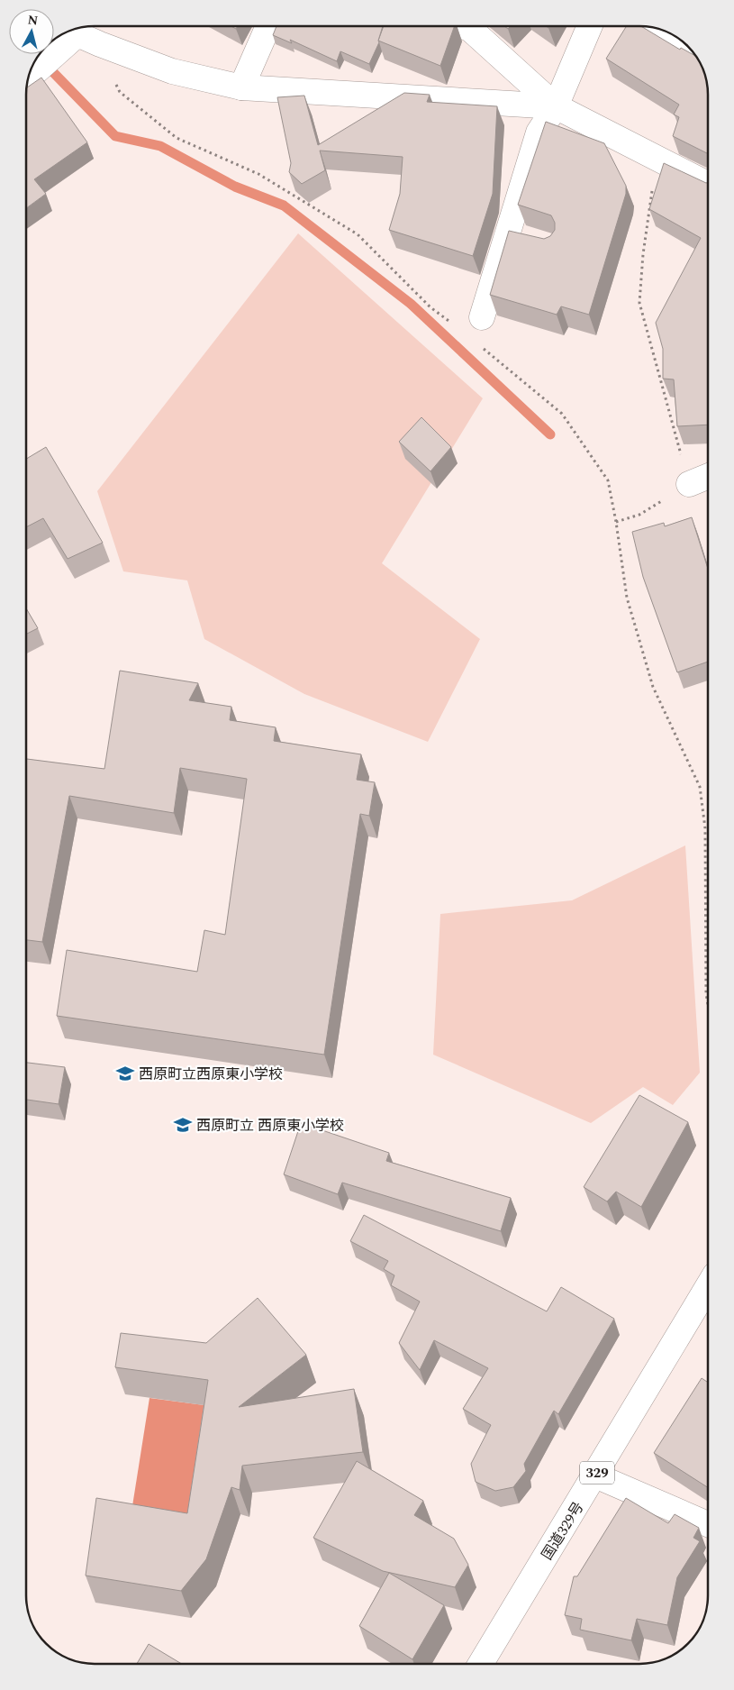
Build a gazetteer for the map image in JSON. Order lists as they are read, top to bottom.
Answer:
{
  "streets": {
    "main road": ["329", "国道329号"]
  },
  "places": {
    "school or university": ["西原町立西原東小学校", "西原町立 西原東小学校"]
  },
  "north": "top"
}
